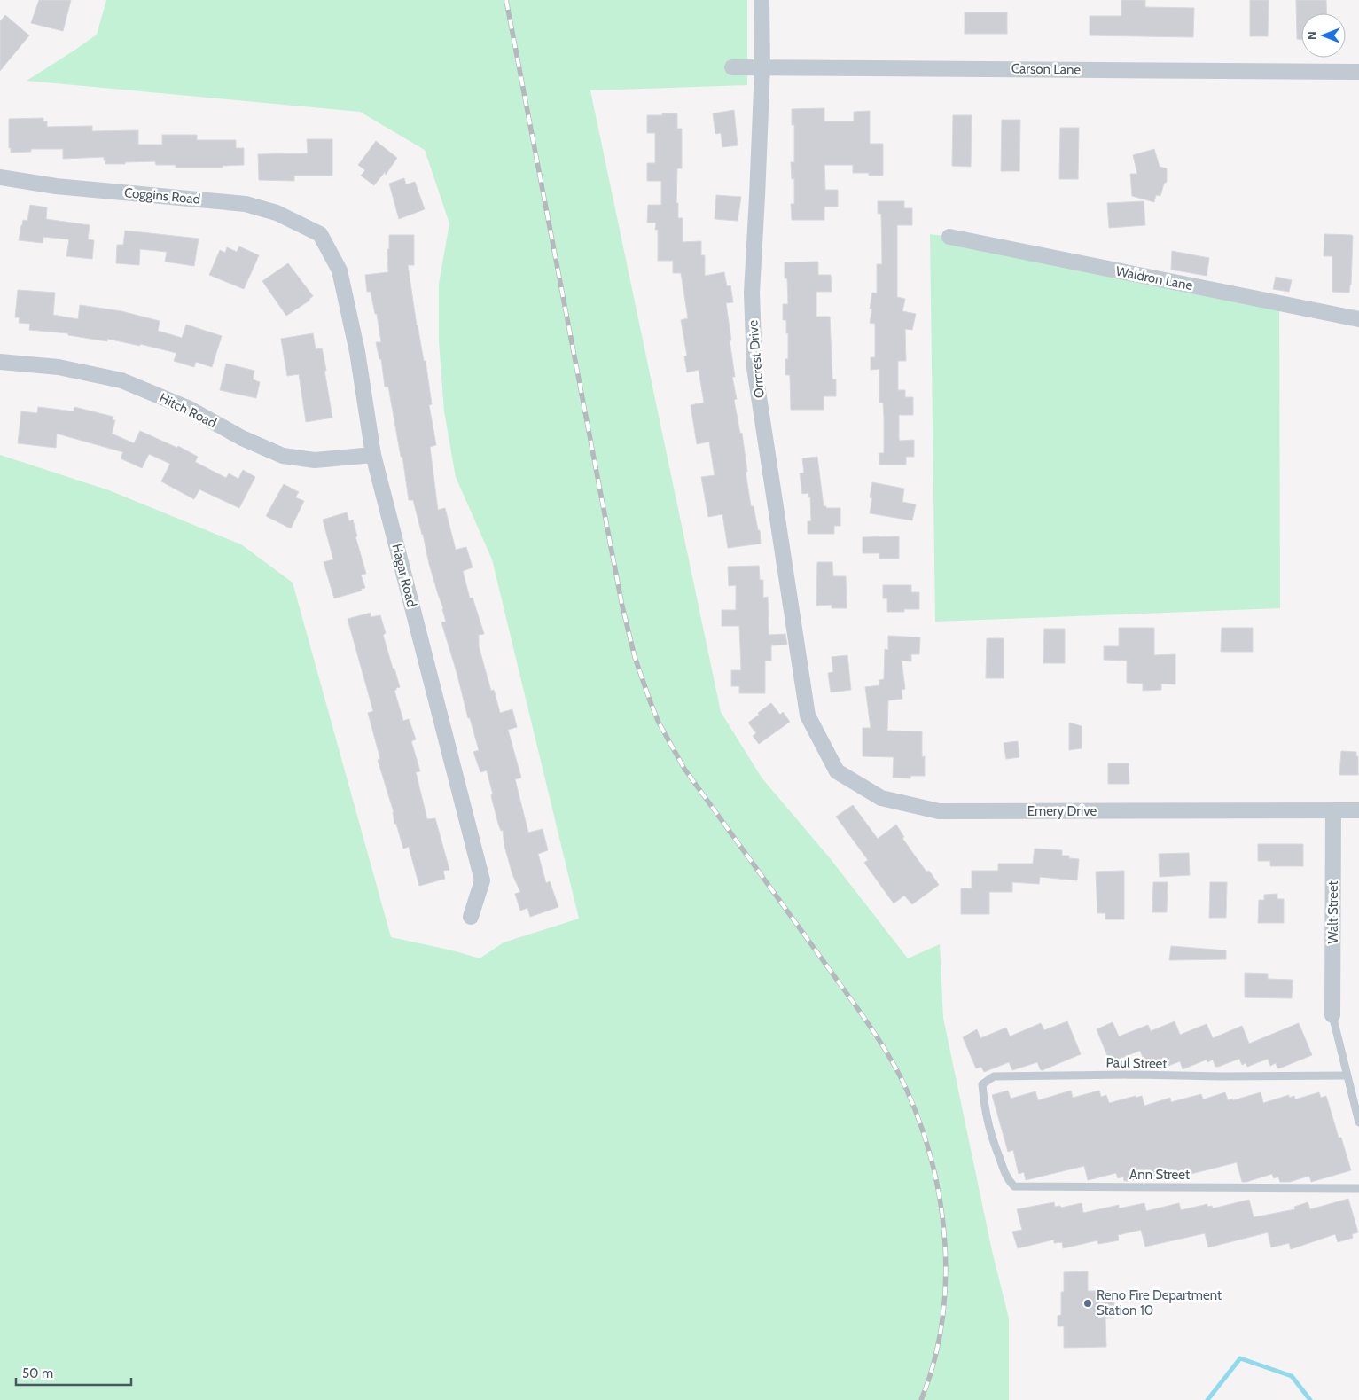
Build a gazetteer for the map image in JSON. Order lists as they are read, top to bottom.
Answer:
{
  "streets": {
    "street": [
      "Carson Lane",
      "Coggins Road",
      "Waldron Lane",
      "Orrcrest Drive",
      "Hitch Road",
      "Hagar Road",
      "Emery Drive",
      "Walt Street"
    ],
    "lane": ["Paul Street", "Ann Street"]
  },
  "crossings": [
    ["Carson Lane", "Orrcrest Drive"],
    ["Coggins Road", "Hagar Road"],
    ["Orrcrest Drive", "Emery Drive"],
    ["Hitch Road", "Hagar Road"],
    ["Emery Drive", "Walt Street"],
    ["Paul Street", "Ann Street"]
  ],
  "places": ["Reno Fire Department Station 10"],
  "scale_bar": "50 m",
  "north": "left"
}
